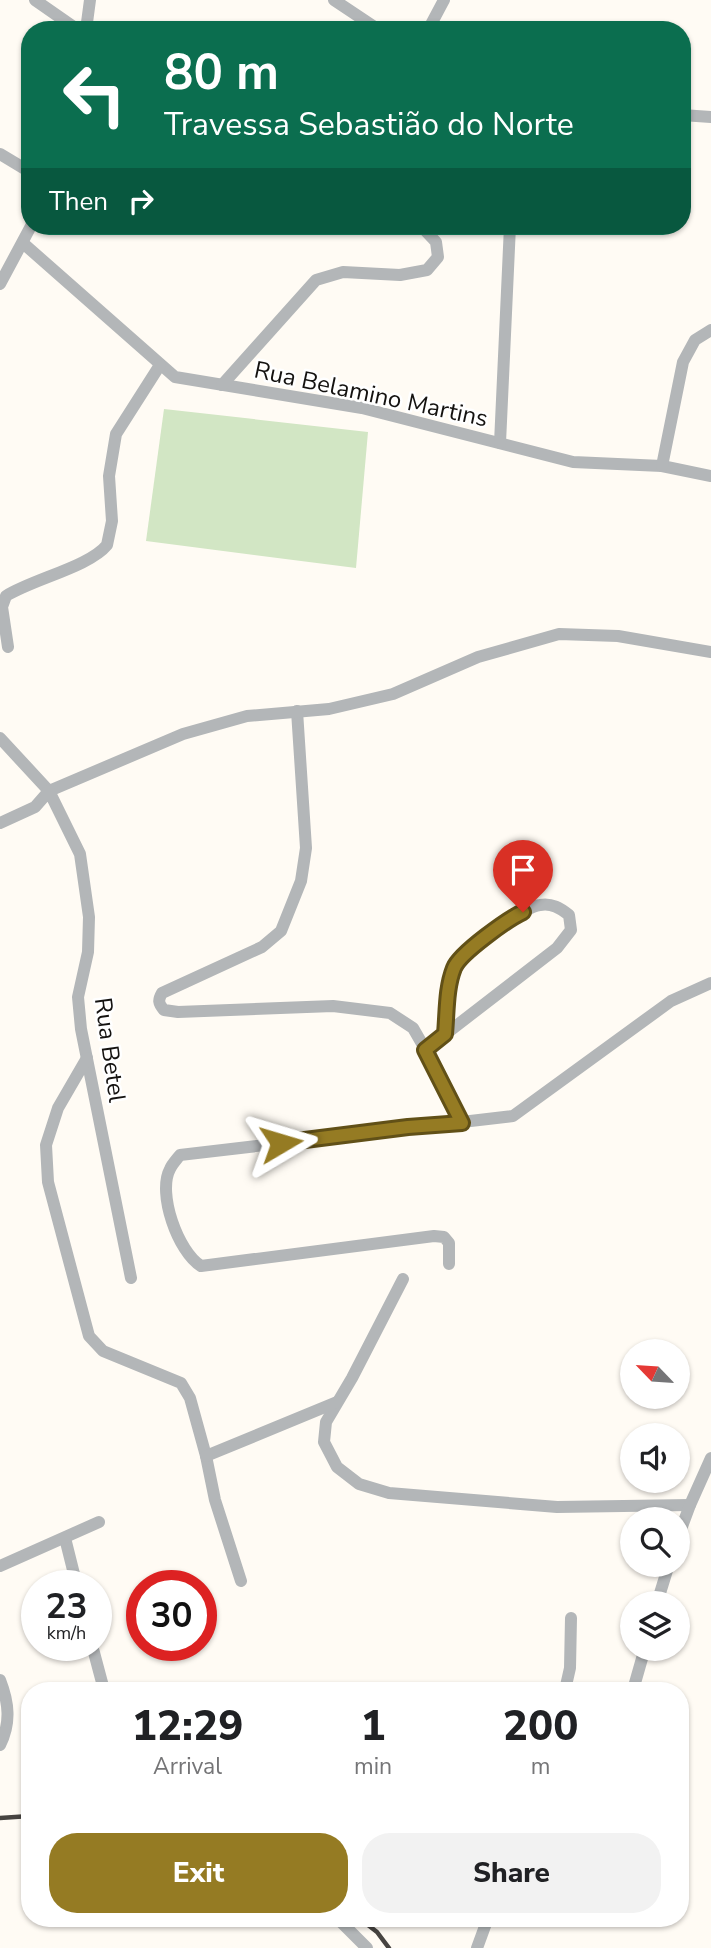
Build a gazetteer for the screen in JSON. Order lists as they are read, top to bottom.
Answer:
{
  "streets": {
    "street": ["Rua Belamino Martins", "Rua Betel"]
  },
  "north": "top left",
  "page": {
    "turn": ["80 m", "Travessa Sebastião do Norte"],
    "then": "Then",
    "speed": "23 km/h",
    "limit": "30",
    "eta": [
      "12:29",
      "Arrival",
      "1",
      "min",
      "200",
      "m"
    ],
    "buttons": ["Exit", "Share"]
  }
}
